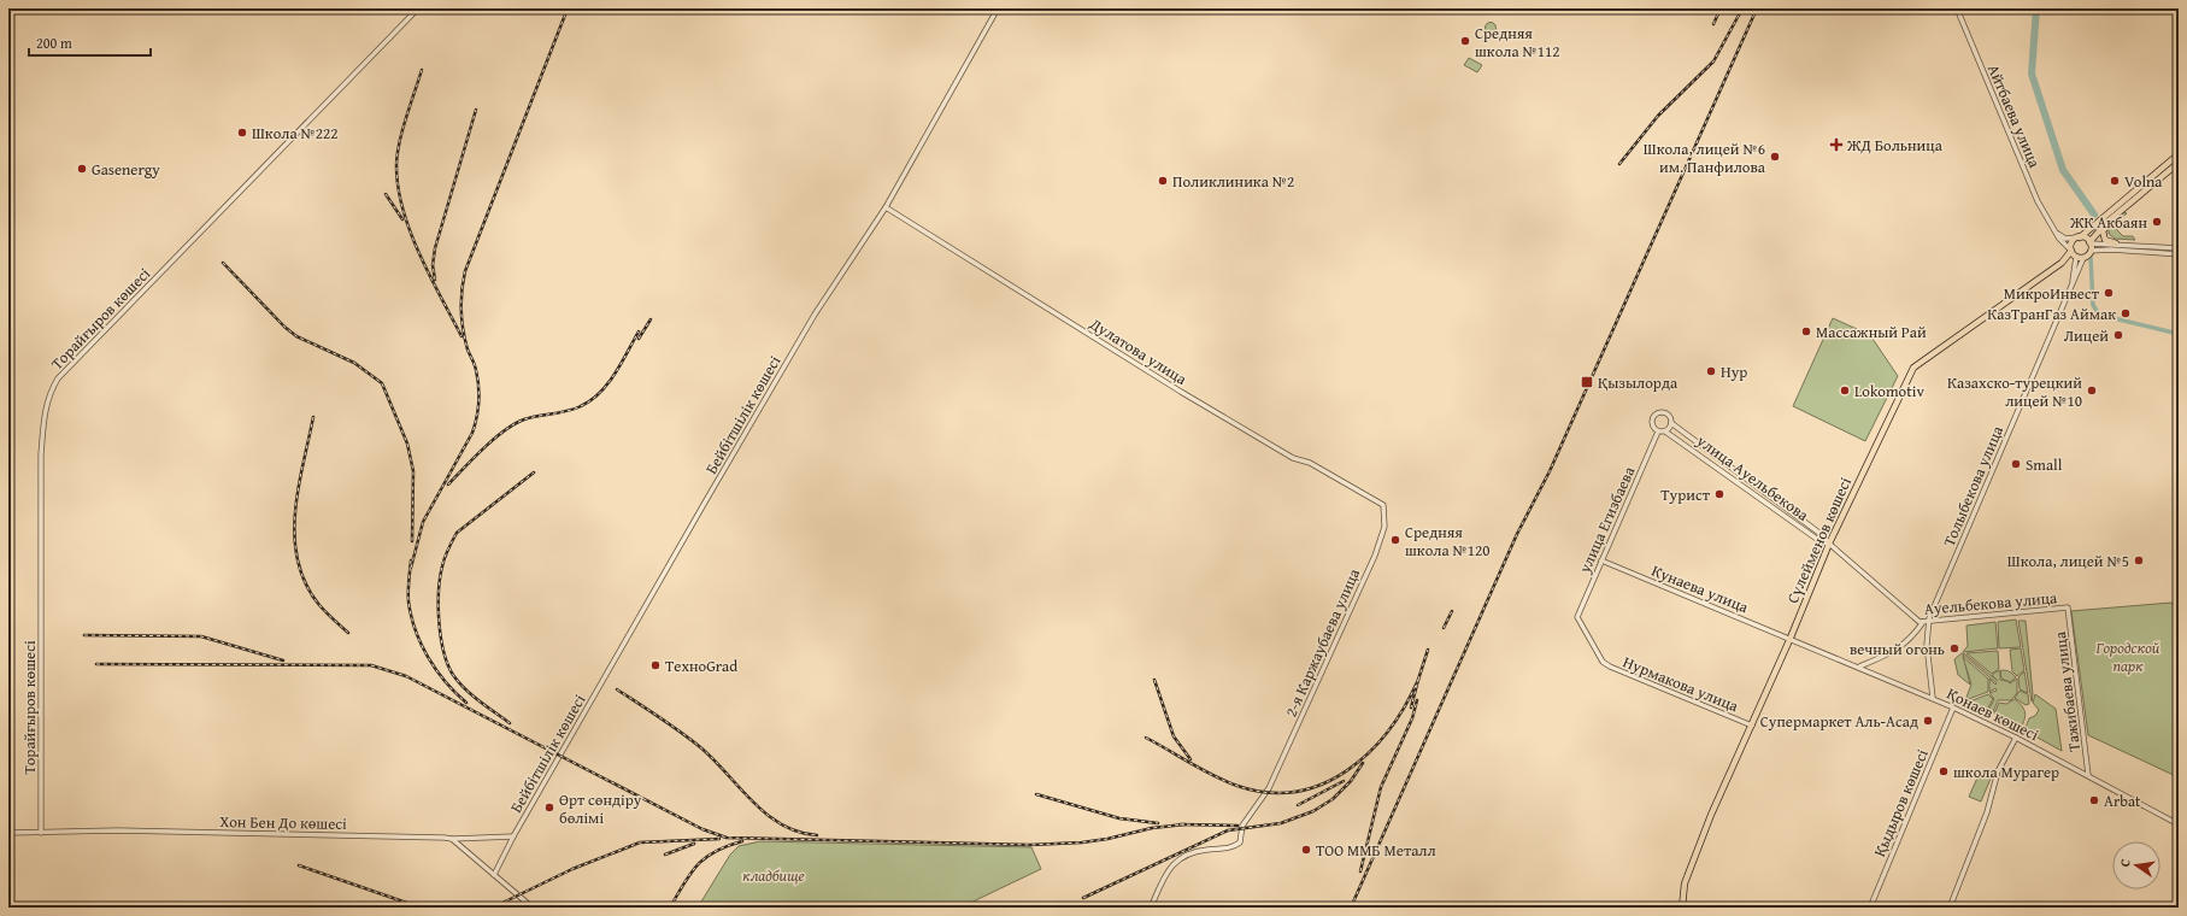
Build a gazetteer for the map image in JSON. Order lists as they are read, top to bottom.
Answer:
{
  "streets": {
    "main road": ["Сүлейменов көшесі"],
    "street": [
      "Айтбаева улица",
      "Торайғыров көшесі",
      "Дулатова улица",
      "Бейбітшілік көшесі",
      "улица Ауельбекова",
      "Толыбекова улица",
      "улица Егизбаева",
      "Кунаева улица",
      "Ауельбекова улица",
      "2-я Каржаубаева улица",
      "Нурмакова улица",
      "Тажибаева улица",
      "Қонаев көшесі",
      "Қыдыров көшесі",
      "Хон Бен До көшесі"
    ]
  },
  "crossings": [
    ["Айтбаева улица", "Сүлейменов көшесі"],
    ["Торайғыров көшесі", "Хон Бен До көшесі"],
    ["Дулатова улица", "Бейбітшілік көшесі"],
    ["Дулатова улица", "2-я Каржаубаева улица"],
    ["Бейбітшілік көшесі", "Хон Бен До көшесі"],
    ["улица Ауельбекова", "улица Егизбаева"],
    ["улица Ауельбекова", "Сүлейменов көшесі"],
    ["улица Ауельбекова", "Ауельбекова улица"],
    ["Толыбекова улица", "Ауельбекова улица"],
    ["Толыбекова улица", "Қонаев көшесі"],
    ["улица Егизбаева", "Кунаева улица"],
    ["улица Егизбаева", "Нурмакова улица"],
    ["Сүлейменов көшесі", "Кунаева улица"],
    ["Сүлейменов көшесі", "Ауельбекова улица"],
    ["Сүлейменов көшесі", "Нурмакова улица"],
    ["Сүлейменов көшесі", "Қонаев көшесі"],
    ["Кунаева улица", "Қонаев көшесі"],
    ["Ауельбекова улица", "Тажибаева улица"],
    ["Тажибаева улица", "Қонаев көшесі"],
    ["Қонаев көшесі", "Қыдыров көшесі"]
  ],
  "parks": ["Городской парк", "кладбище"],
  "places": {
    "other": [
      "Средняя школа №112",
      "Школа №222",
      "Школа, лицей №6 им. Панфилова",
      "Gasenergy",
      "Поликлиника №2",
      "Volna",
      "ЖК Акбаян",
      "МикроИнвест",
      "КазТранГаз Аймак",
      "Массажный Рай",
      "Лицей",
      "Нур",
      "Lokomotiv",
      "Казахско-турецкий лицей №10",
      "Small",
      "Турист",
      "Средняя школа №120",
      "Школа, лицей №5",
      "вечный огонь",
      "ТехноGrad",
      "Супермаркет Аль-Асад",
      "школа Мурагер",
      "Arbat",
      "Өрт сөндіру бөлімі",
      "ТОО ММБ Металл"
    ],
    "health": ["ЖД Больница"],
    "transit": ["Қызылорда"]
  },
  "scale_bar": "200 m",
  "north": "left"
}
